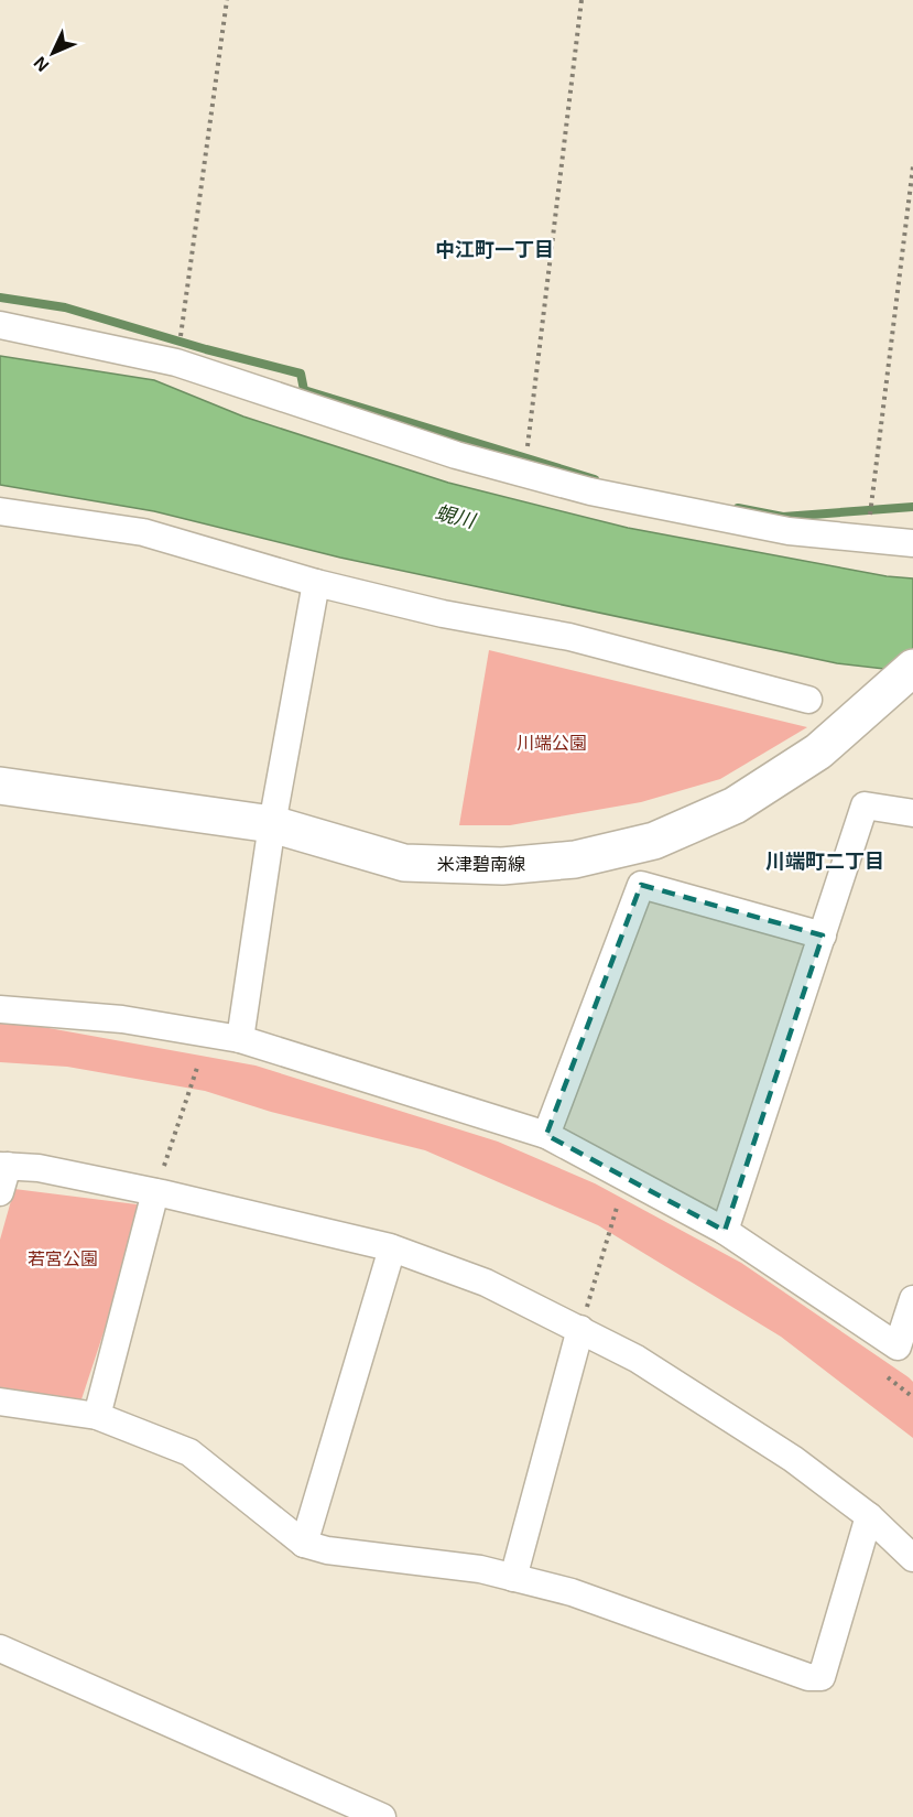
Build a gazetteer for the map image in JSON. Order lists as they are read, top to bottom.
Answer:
{
  "streets": {
    "main road": ["米津碧南線"]
  },
  "districts": ["中江町一丁目", "川端町二丁目"],
  "water": ["蜆川"],
  "parks": ["川端公園", "若宮公園"],
  "north": "bottom left"
}
